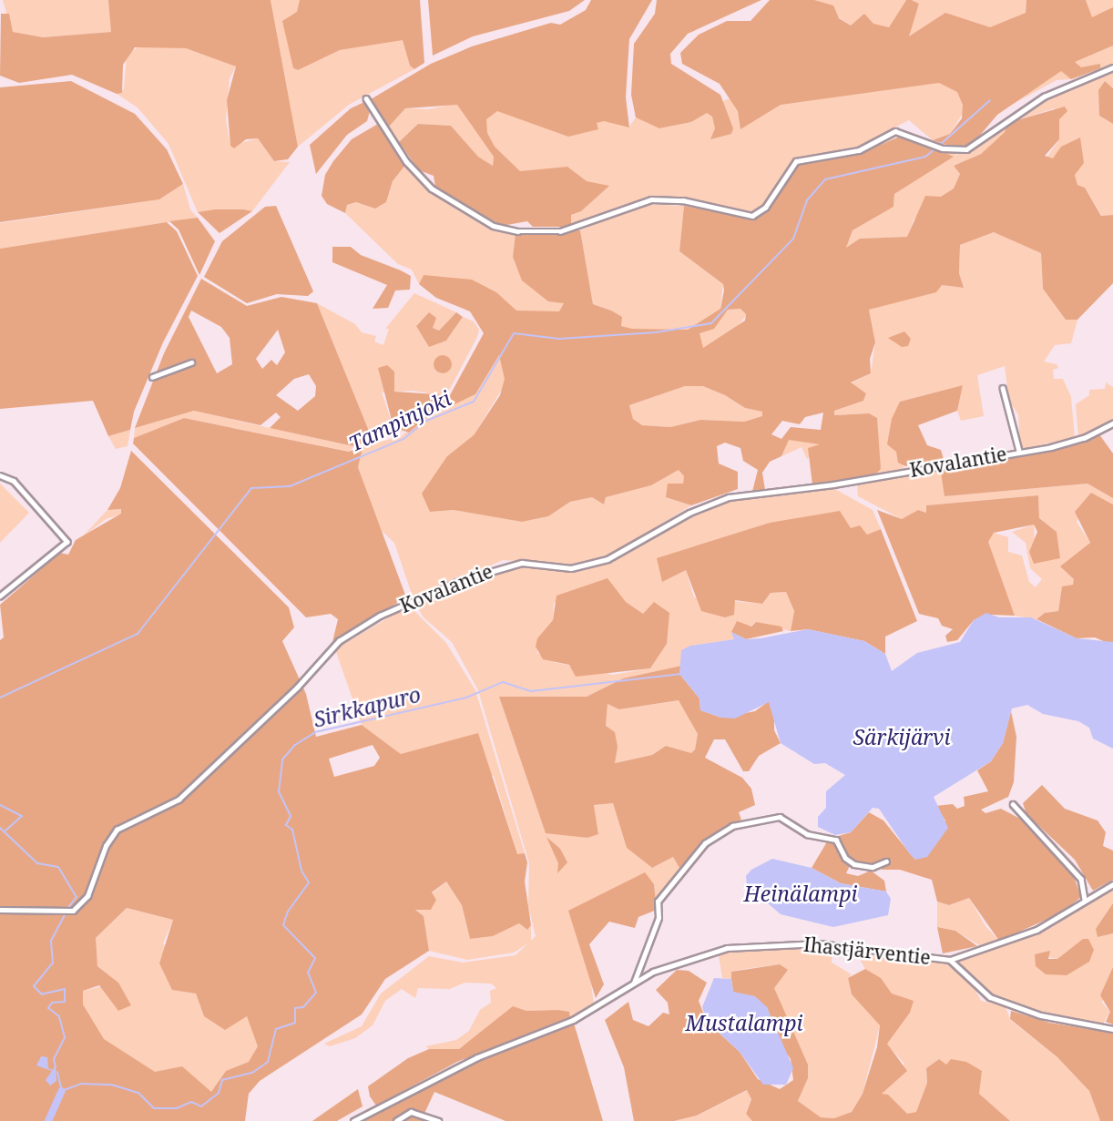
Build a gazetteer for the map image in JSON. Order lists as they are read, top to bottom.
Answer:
{
  "streets": {
    "street": ["Kovalantie", "Ihastjärventie"]
  },
  "water": [
    "Tampinjoki",
    "Sirkkapuro",
    "Särkijärvi",
    "Heinälampi",
    "Mustalampi"
  ]
}
